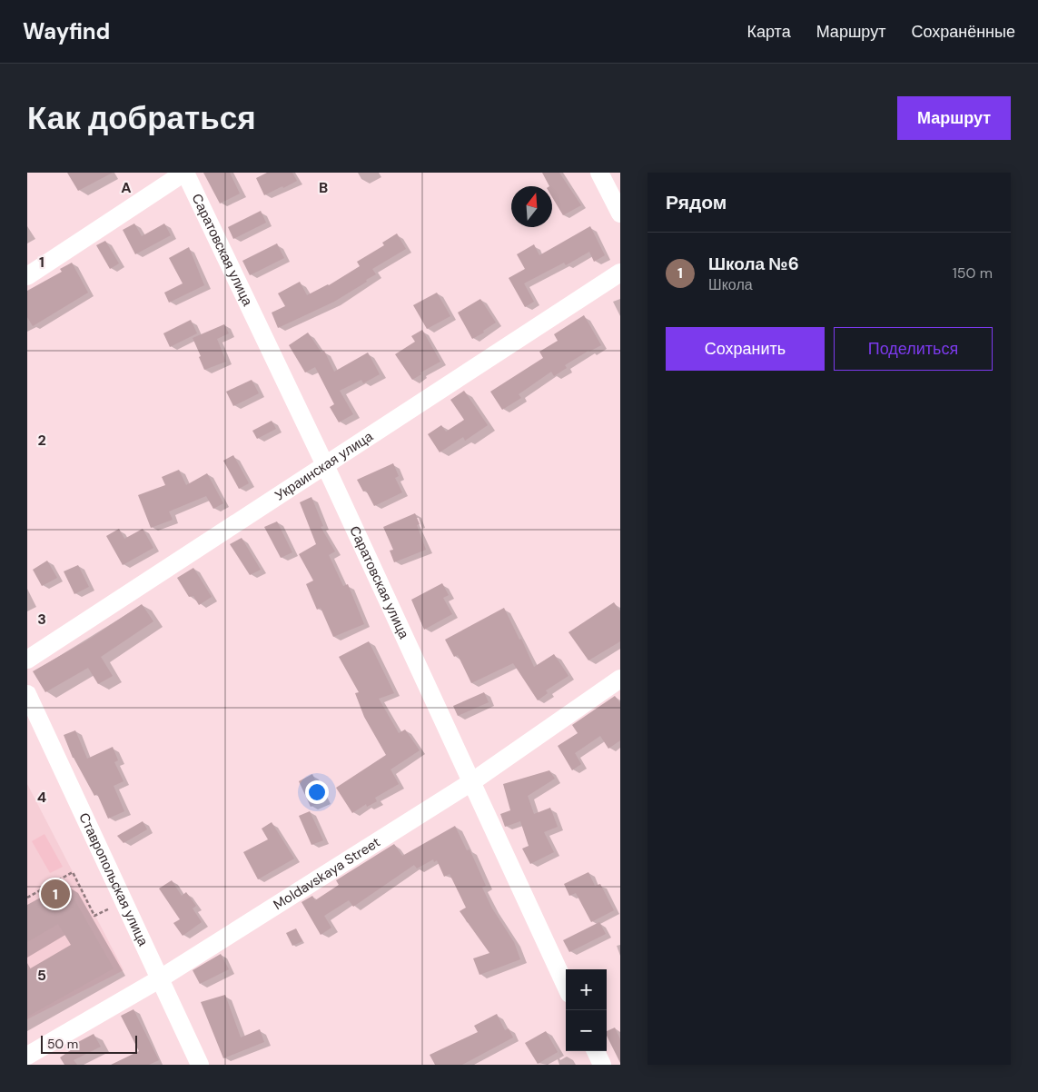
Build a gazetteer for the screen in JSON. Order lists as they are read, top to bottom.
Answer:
{
  "streets": {
    "street": [
      "Саратовская улица",
      "Украинская улица",
      "Moldavskaya Street",
      "Ставропольская улица"
    ]
  },
  "crossings": [
    ["Саратовская улица", "Украинская улица"],
    ["Саратовская улица", "Moldavskaya Street"],
    ["Moldavskaya Street", "Ставропольская улица"]
  ],
  "scale_bar": "50 m",
  "north": "top",
  "page": {
    "header": "Wayfind",
    "nav": ["Карта", "Маршрут", "Сохранённые"],
    "buttons": [
      "Маршрут",
      ["Сохранить", "Поделиться"]
    ],
    "title": "Как добраться",
    "heading": "Рядом",
    "list": [
      {
        "mark": "1",
        "name": "Школа №6",
        "note": "Школа",
        "value": "150 m"
      }
    ],
    "pins": "1",
    "map_buttons": ["+", "−"],
    "scale": "50 m"
  },
  "grid": {
    "columns": ["A", "B"],
    "rows": [
      "1",
      "2",
      "3",
      "4",
      "5"
    ]
  }
}
